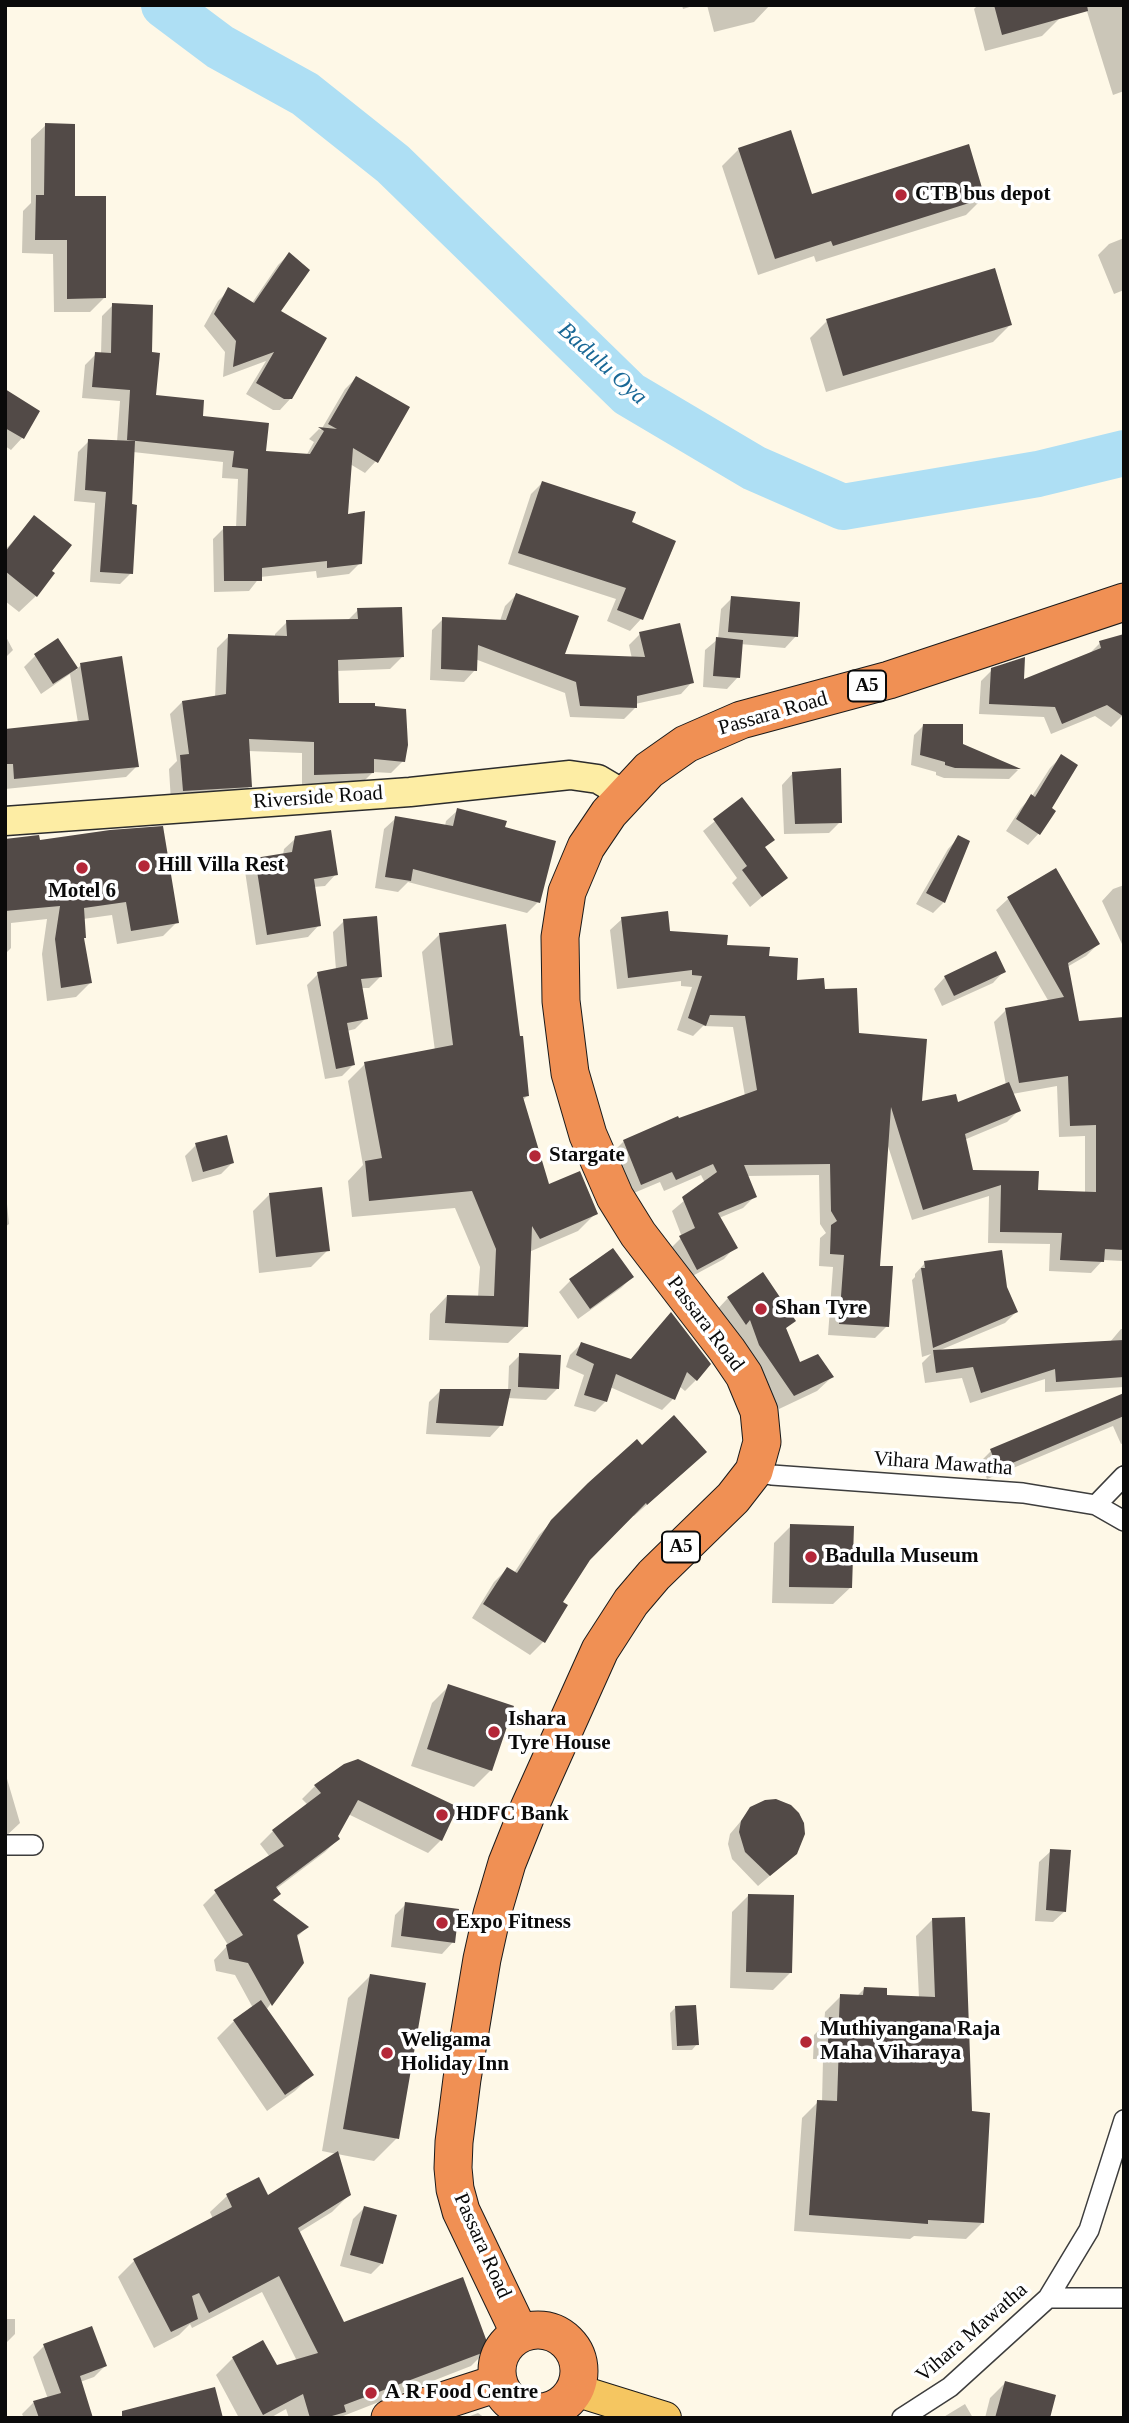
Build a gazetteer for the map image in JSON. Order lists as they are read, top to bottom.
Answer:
{
  "streets": {
    "highway": ["A5", "Passara Road"],
    "street": ["Riverside Road", "Vihara Mawatha"]
  },
  "crossings": [
    ["Passara Road", "Riverside Road"],
    ["Passara Road", "Vihara Mawatha"]
  ],
  "water": ["Badulu Oya"],
  "places": [
    "CTB bus depot",
    "Hill Villa Rest",
    "Motel 6",
    "Stargate",
    "Shan Tyre",
    "Badulla Museum",
    "Ishara Tyre House",
    "HDFC Bank",
    "Expo Fitness",
    "Muthiyangana Raja Maha Viharaya",
    "Weligama Holiday Inn",
    "A R Food Centre"
  ]
}
